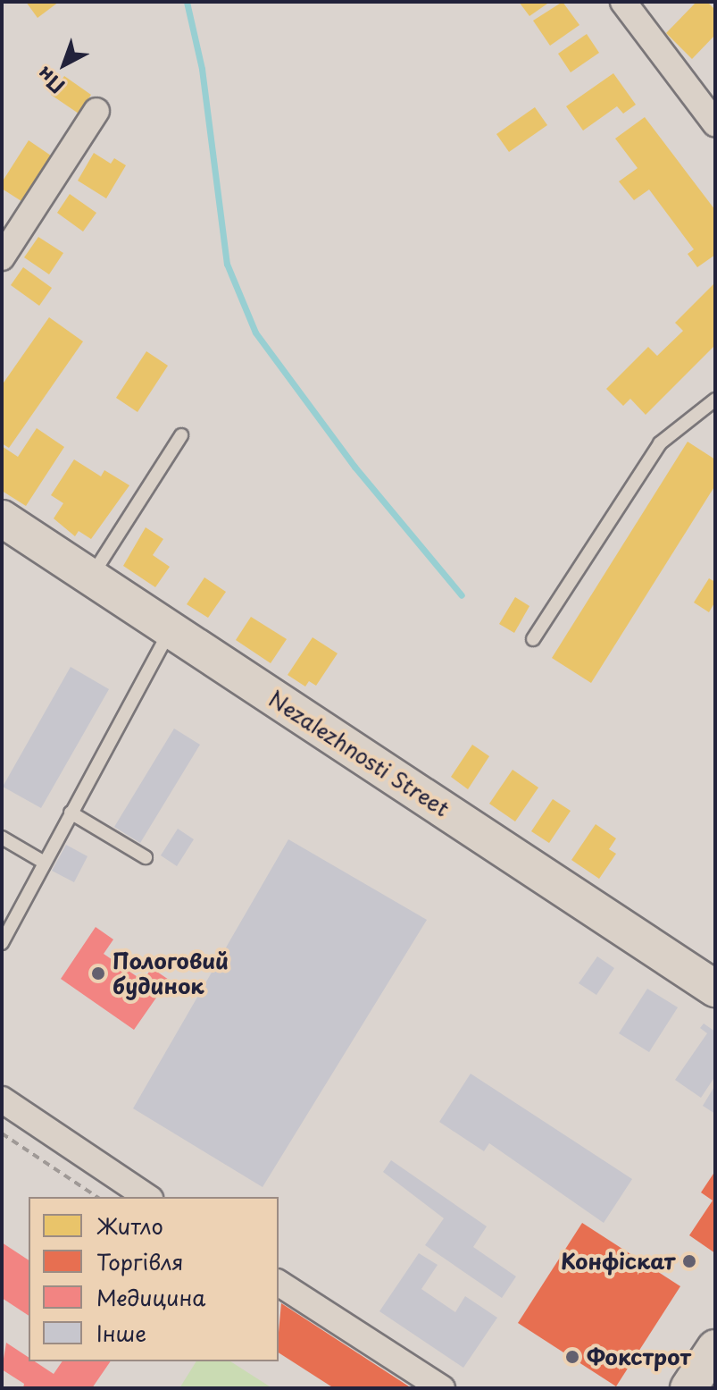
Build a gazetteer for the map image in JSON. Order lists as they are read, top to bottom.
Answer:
{
  "streets": {
    "street": ["Nezalezhnosti Street"]
  },
  "places": ["Пологовий будинок", "Конфіскат", "Фокстрот"],
  "legend": [
    "Житло",
    "Торгівля",
    "Медицина",
    "Інше"
  ],
  "north": "bottom left"
}
